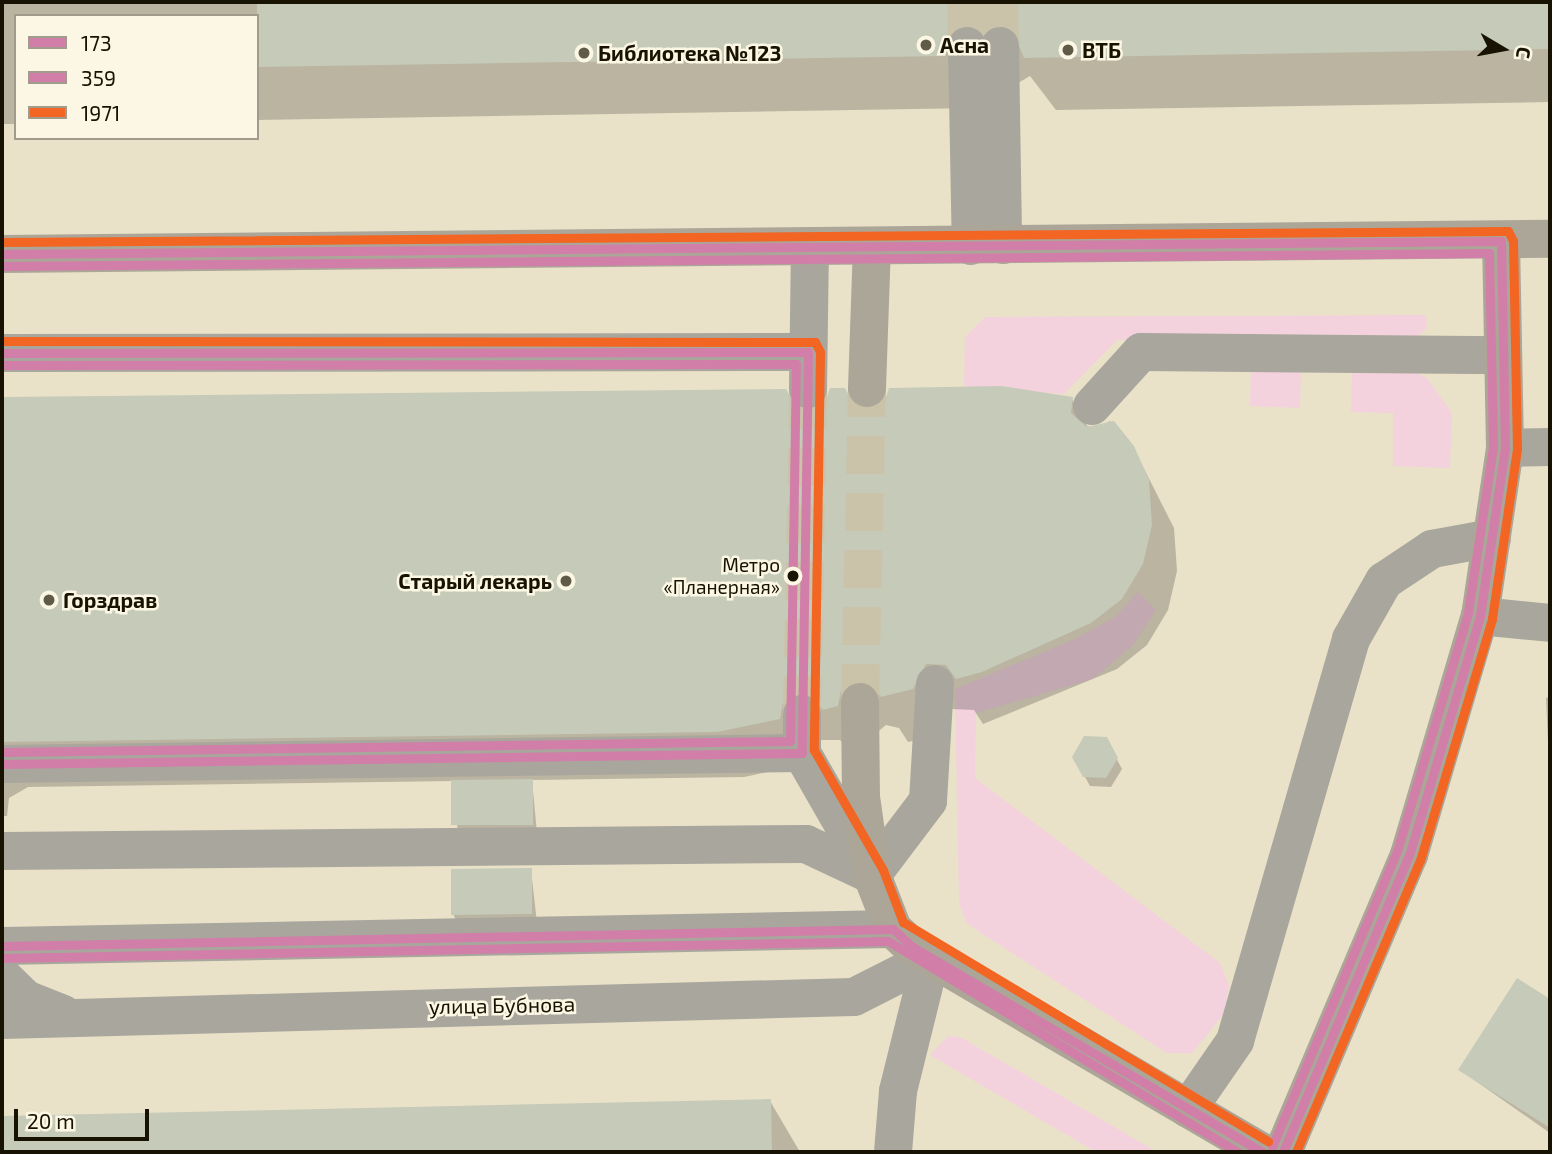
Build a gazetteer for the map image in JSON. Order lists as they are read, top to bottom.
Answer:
{
  "streets": {
    "street": ["улица Бубнова"]
  },
  "places": [
    "Асна",
    "ВТБ",
    "Библиотека №123",
    "Метро «Планерная»",
    "Старый лекарь",
    "Горздрав"
  ],
  "lines": ["transit line 1971", "transit line 173", "transit line 359"],
  "legend": ["173", "359", "1971"],
  "scale_bar": "20 m",
  "north": "right"
}
